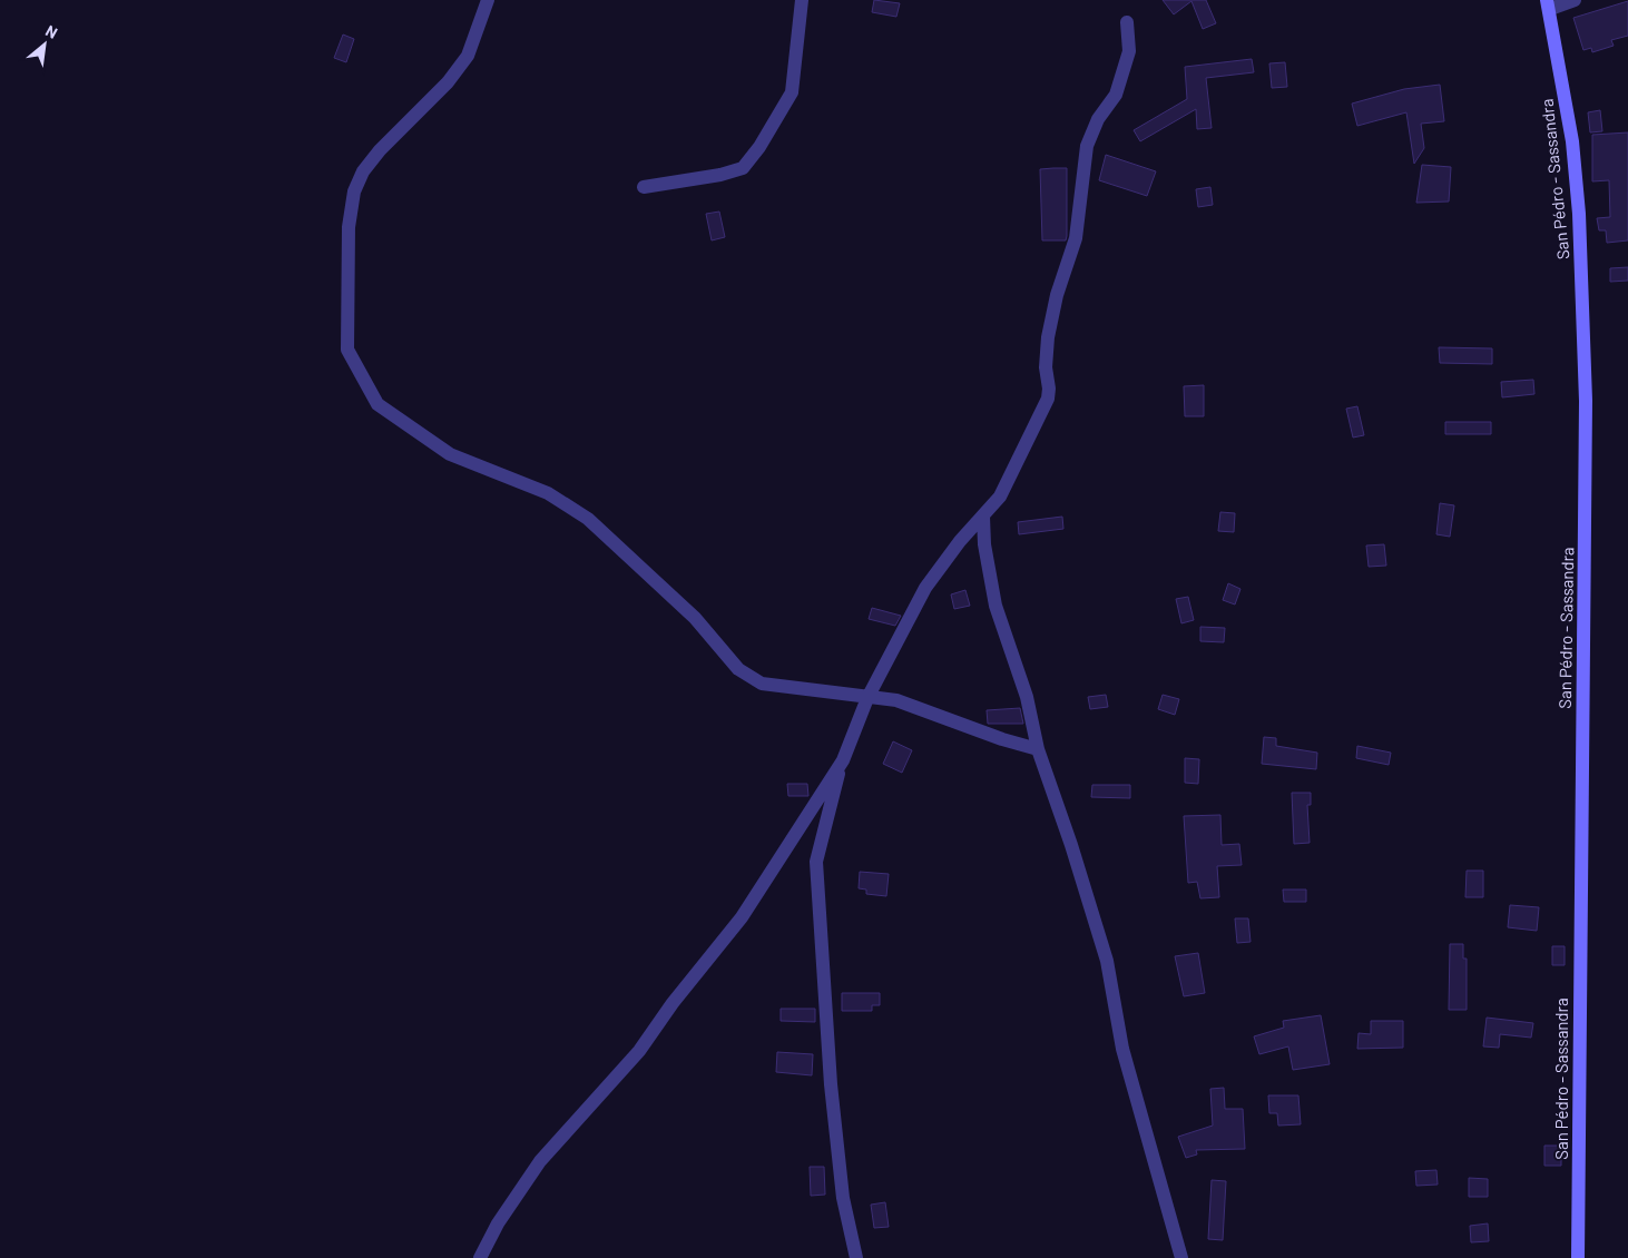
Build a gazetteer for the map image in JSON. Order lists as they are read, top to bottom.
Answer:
{
  "streets": {
    "main road": ["San Pédro - Sassandra"]
  },
  "north": "top right"
}
